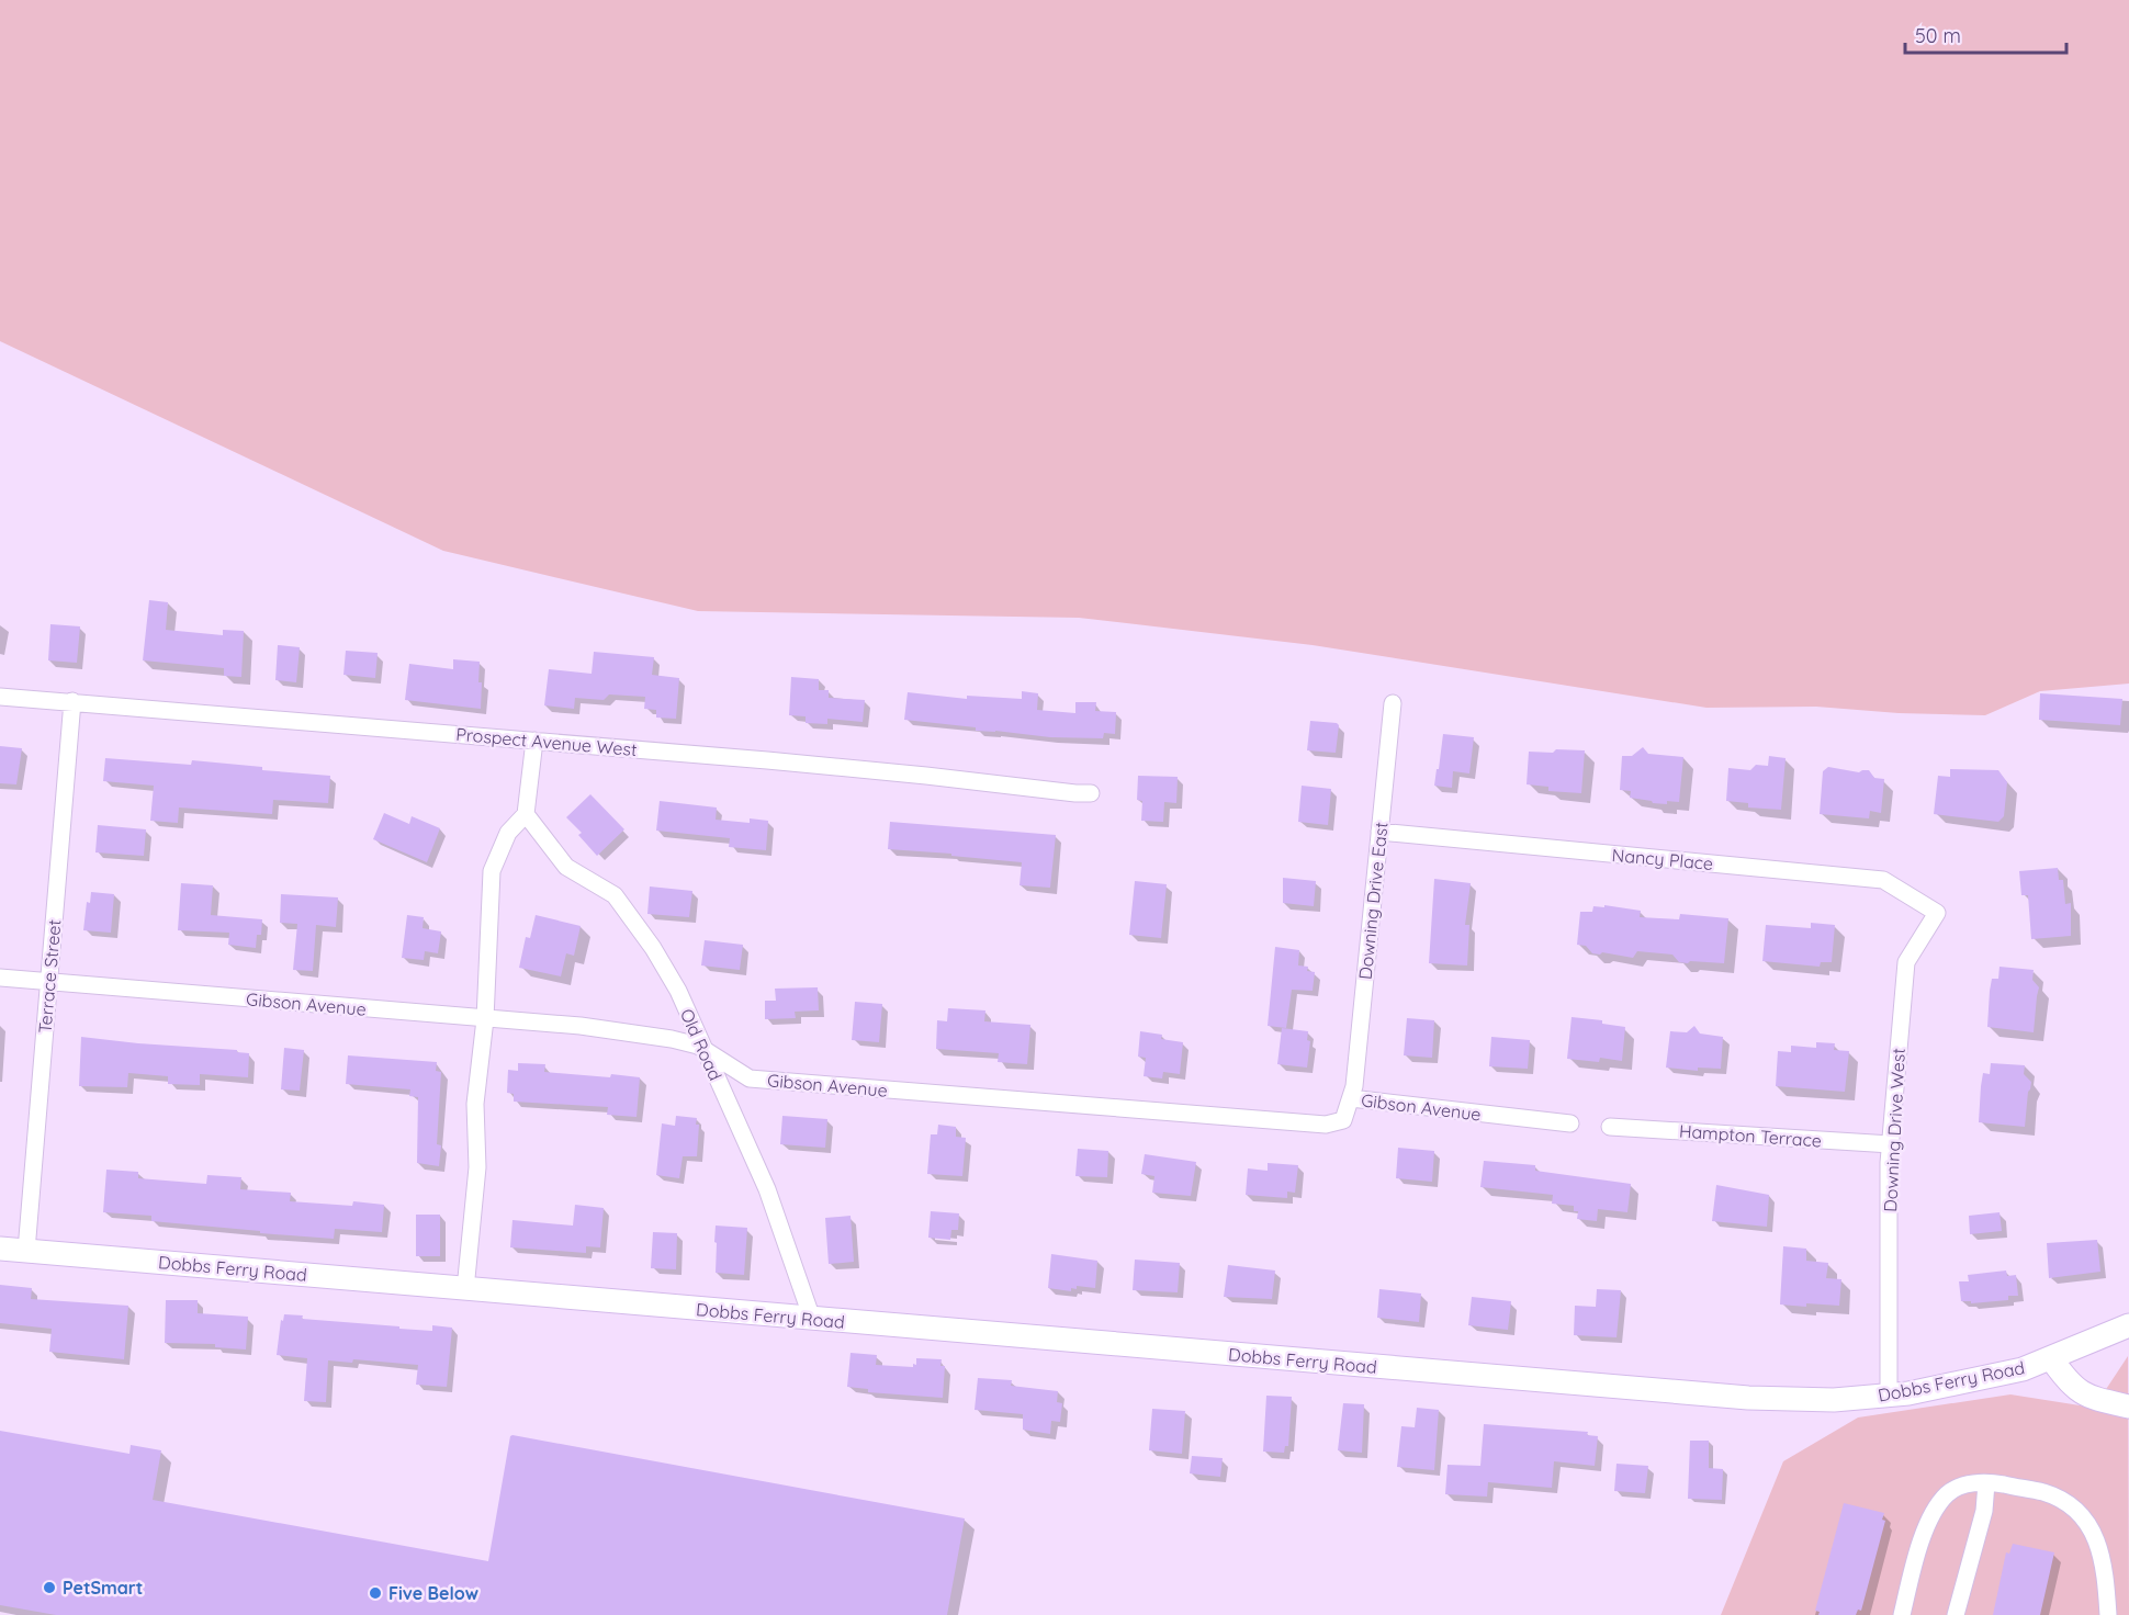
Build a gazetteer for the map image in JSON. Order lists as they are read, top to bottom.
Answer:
{
  "streets": {
    "main road": ["Dobbs Ferry Road"],
    "street": [
      "Prospect Avenue West",
      "Nancy Place",
      "Downing Drive East",
      "Terrace Street",
      "Gibson Avenue",
      "Old Road",
      "Downing Drive West",
      "Hampton Terrace"
    ]
  },
  "crossings": [
    ["Prospect Avenue West", "Terrace Street"],
    ["Nancy Place", "Downing Drive East"],
    ["Nancy Place", "Downing Drive West"],
    ["Downing Drive East", "Gibson Avenue"],
    ["Terrace Street", "Gibson Avenue"],
    ["Terrace Street", "Dobbs Ferry Road"],
    ["Gibson Avenue", "Old Road"],
    ["Old Road", "Dobbs Ferry Road"],
    ["Downing Drive West", "Hampton Terrace"],
    ["Downing Drive West", "Dobbs Ferry Road"]
  ],
  "places": ["PetSmart", "Five Below"],
  "scale_bar": "50 m"
}
